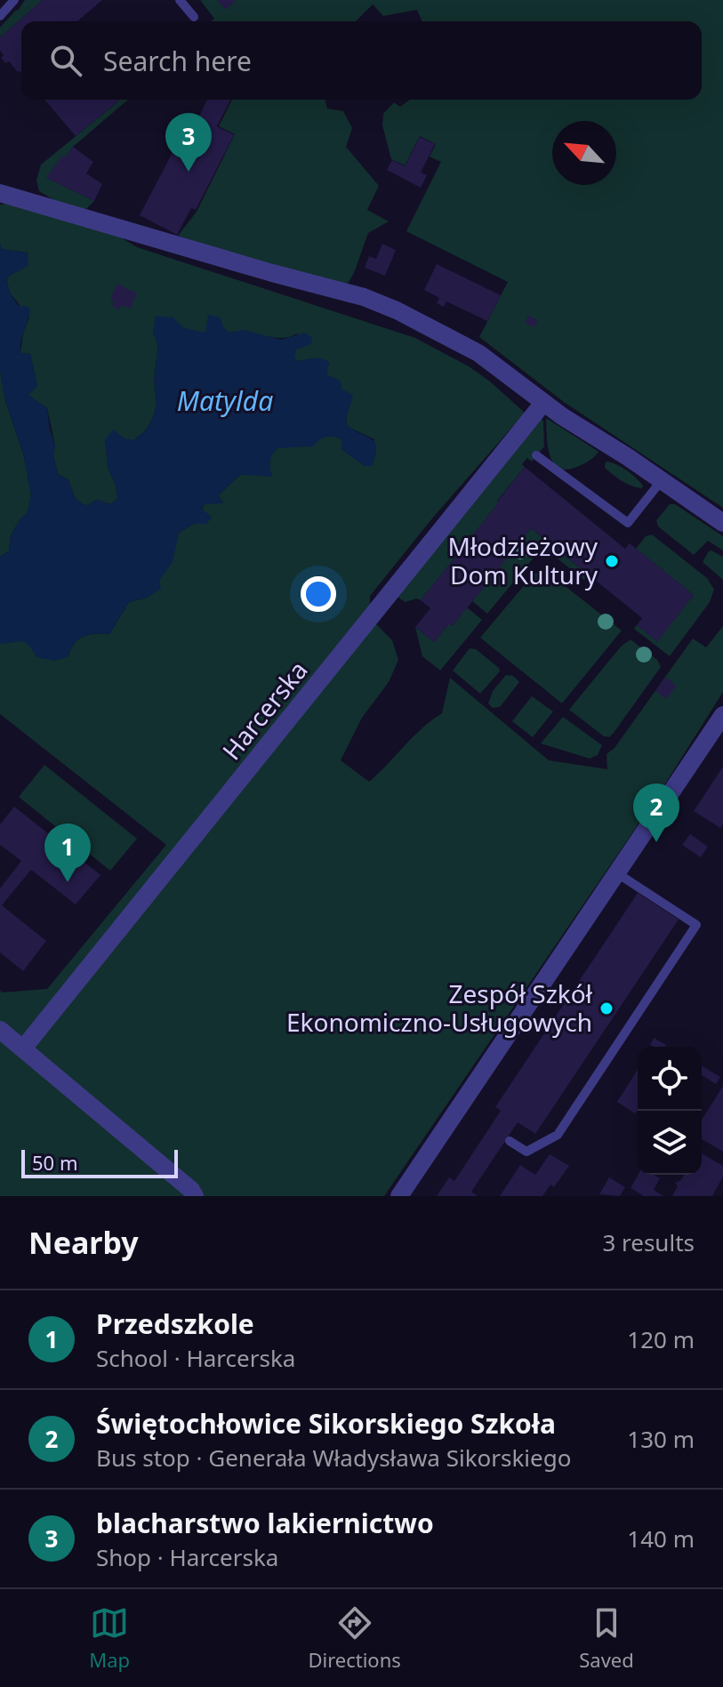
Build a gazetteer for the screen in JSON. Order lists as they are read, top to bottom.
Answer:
{
  "streets": {
    "street": ["Harcerska"]
  },
  "water": ["Matylda"],
  "places": ["Młodzieżowy Dom Kultury", "Zespół Szkół Ekonomiczno-Usługowych"],
  "scale_bar": "50 m",
  "north": "top left",
  "page": {
    "search": "Search here",
    "pins": ["3", "2", "1"],
    "scale": "50 m",
    "heading": ["Nearby", "3 results"],
    "list": [
      {
        "mark": "1",
        "name": "Przedszkole",
        "note": "School · Harcerska",
        "value": "120 m"
      },
      {
        "mark": "2",
        "name": "Świętochłowice Sikorskiego Szkoła",
        "note": "Bus stop · Generała Władysława Sikorskiego",
        "value": "130 m"
      },
      {
        "mark": "3",
        "name": "blacharstwo lakiernictwo",
        "note": "Shop · Harcerska",
        "value": "140 m"
      }
    ],
    "nav": ["Map", "Directions", "Saved"]
  }
}
